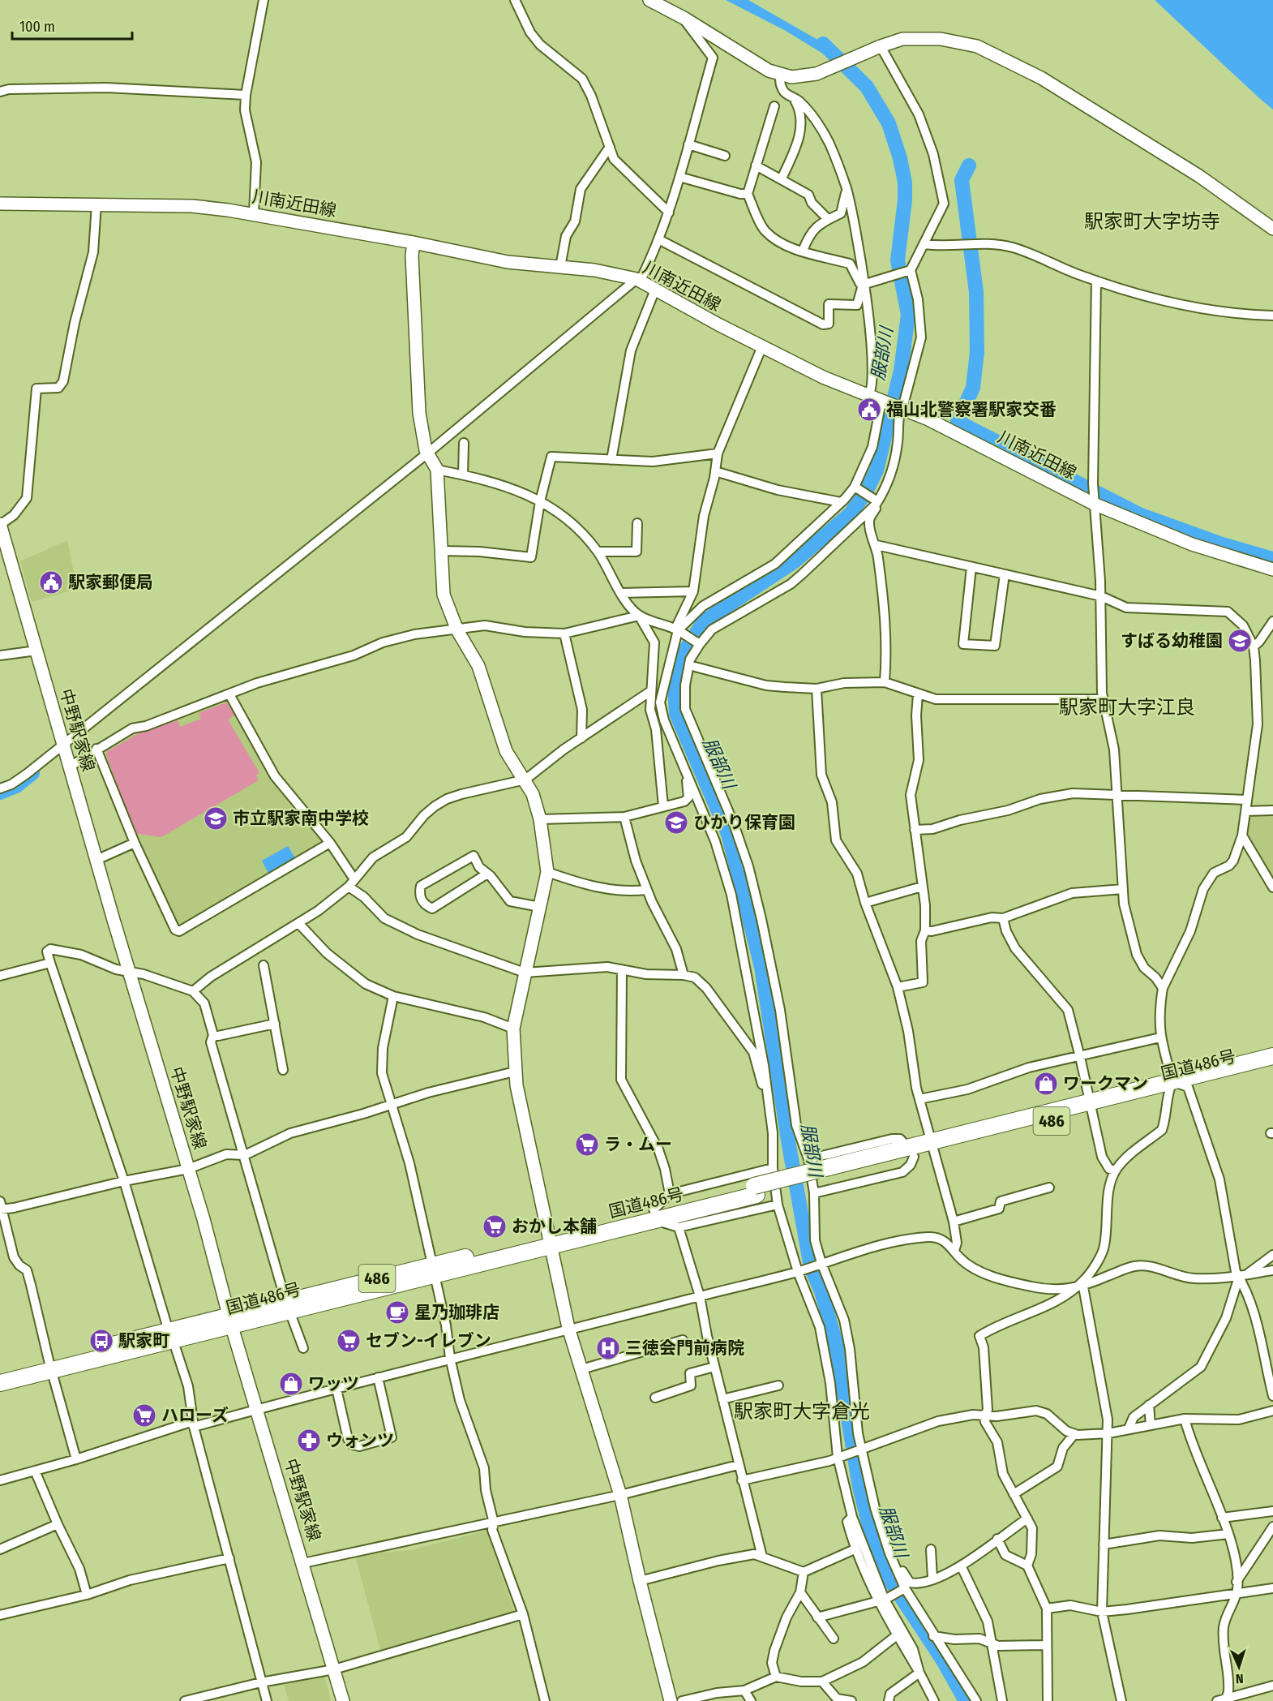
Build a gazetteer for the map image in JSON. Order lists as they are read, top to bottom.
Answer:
{
  "streets": {
    "highway": ["国道486号", "486"],
    "main road": ["川南近田線", "中野駅家線"]
  },
  "crossings": [
    ["中野駅家線", "国道486号"]
  ],
  "districts": ["駅家町大字坊寺", "駅家町大字江良", "駅家町大字倉光"],
  "water": ["服部川"],
  "places": {
    "public building": ["福山北警察署駅家交番", "駅家郵便局"],
    "school or university": ["すばる幼稚園", "市立駅家南中学校", "ひかり保育園"],
    "shop": ["ワークマン", "ワッツ"],
    "supermarket": [
      "ラ・ムー",
      "おかし本舗",
      "セブン-イレブン",
      "ハローズ"
    ],
    "cafe": ["星乃珈琲店"],
    "bus stop": ["駅家町"],
    "hospital": ["三徳会門前病院"],
    "pharmacy": ["ウォンツ"]
  },
  "scale_bar": "100 m",
  "north": "bottom"
}
